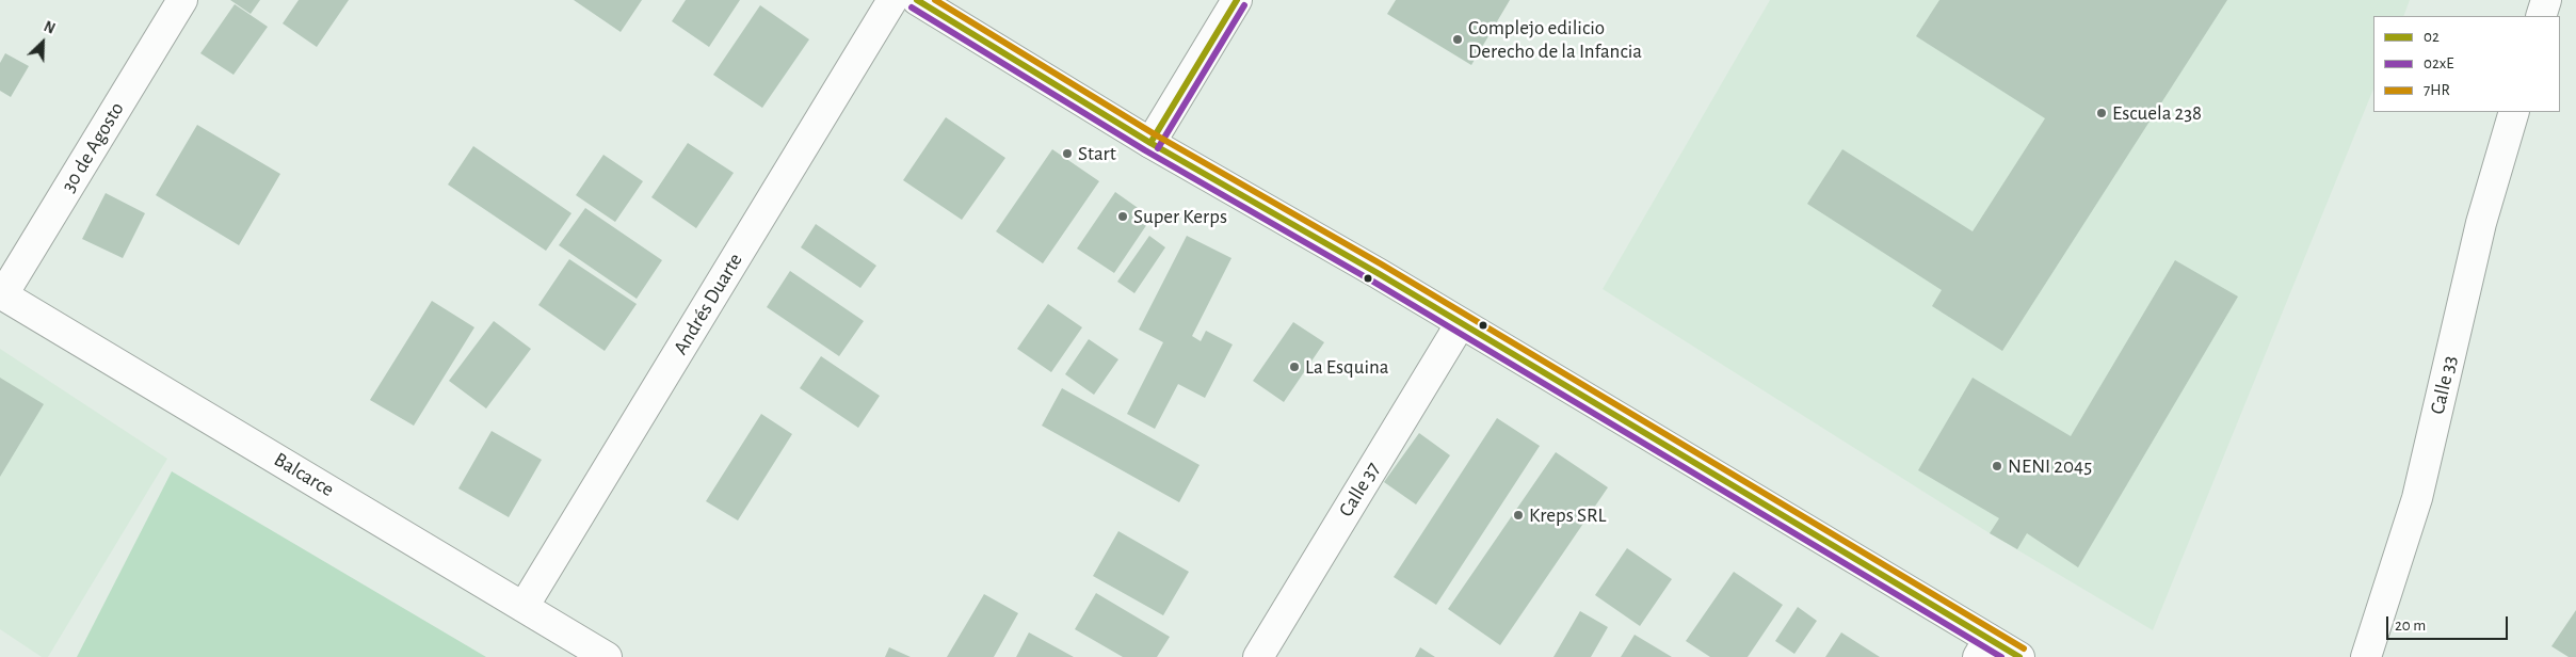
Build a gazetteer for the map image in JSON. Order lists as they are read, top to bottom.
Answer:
{
  "streets": {
    "main road": [
      "30 de Agosto",
      "Andrés Duarte",
      "Calle 33",
      "Balcarce",
      "Calle 37"
    ]
  },
  "crossings": [
    ["30 de Agosto", "Balcarce"],
    ["Andrés Duarte", "Balcarce"]
  ],
  "places": [
    "Complejo edilicio Derecho de la Infancia",
    "Escuela 238",
    "Start",
    "Super Kerps",
    "La Esquina",
    "NENI 2045",
    "Kreps SRL"
  ],
  "lines": ["transit line 02", "transit line 7HR", "transit line 02xE"],
  "legend": ["02", "02xE", "7HR"],
  "scale_bar": "20 m",
  "north": "top right"
}
